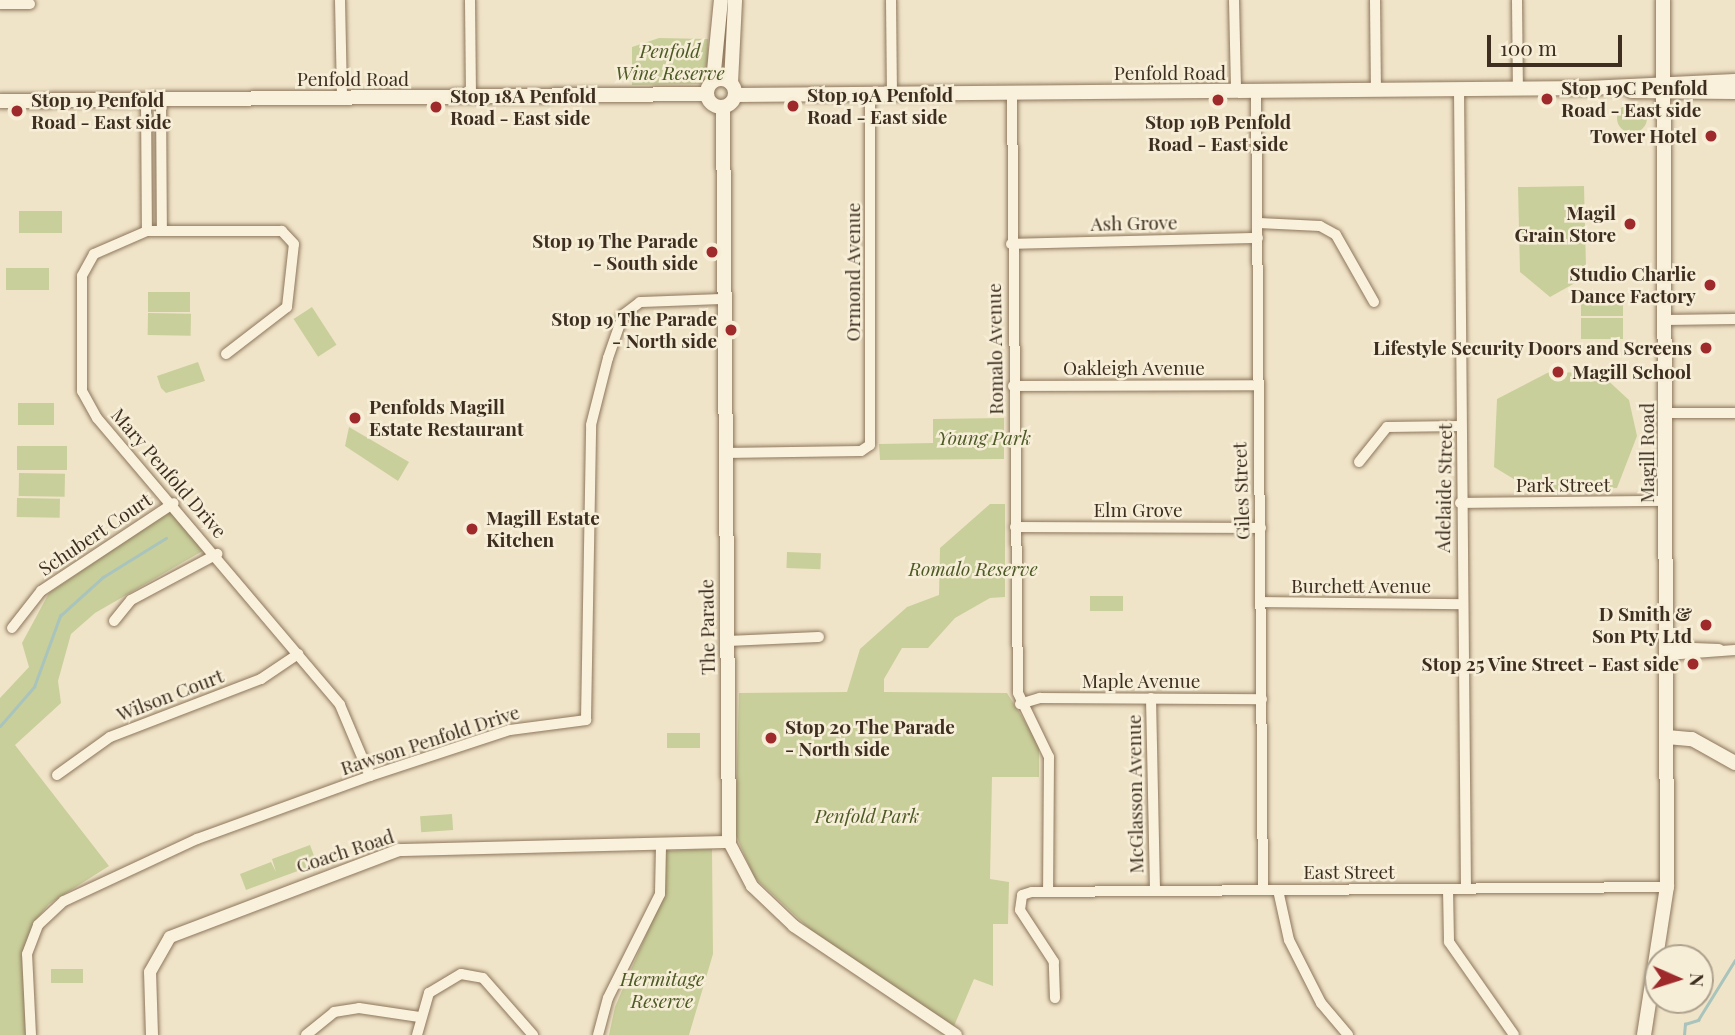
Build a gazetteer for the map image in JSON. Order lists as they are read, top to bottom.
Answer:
{
  "streets": {
    "main road": ["Penfold Road", "Magill Road", "The Parade"],
    "street": [
      "Ash Grove",
      "Ormond Avenue",
      "Romalo Avenue",
      "Oakleigh Avenue",
      "Mary Penfold Drive",
      "Park Street",
      "Adelaide Street",
      "Giles Street",
      "Elm Grove",
      "Schubert Court",
      "Burchett Avenue",
      "Maple Avenue",
      "Wilson Court",
      "Rawson Penfold Drive",
      "McGlasson Avenue",
      "Coach Road",
      "East Street"
    ]
  },
  "crossings": [
    ["Penfold Road", "Ormond Avenue"],
    ["Penfold Road", "Romalo Avenue"],
    ["Penfold Road", "Magill Road"],
    ["Penfold Road", "Adelaide Street"],
    ["Penfold Road", "Giles Street"],
    ["Ash Grove", "Romalo Avenue"],
    ["Ash Grove", "Giles Street"],
    ["Ormond Avenue", "The Parade"],
    ["Romalo Avenue", "Oakleigh Avenue"],
    ["Romalo Avenue", "Elm Grove"],
    ["Romalo Avenue", "Maple Avenue"],
    ["Romalo Avenue", "East Street"],
    ["Oakleigh Avenue", "Giles Street"],
    ["Magill Road", "Park Street"],
    ["Magill Road", "East Street"],
    ["Mary Penfold Drive", "Schubert Court"],
    ["Mary Penfold Drive", "Wilson Court"],
    ["Mary Penfold Drive", "Rawson Penfold Drive"],
    ["Park Street", "Adelaide Street"],
    ["Adelaide Street", "Burchett Avenue"],
    ["Adelaide Street", "East Street"],
    ["Giles Street", "Elm Grove"],
    ["Giles Street", "Burchett Avenue"],
    ["Giles Street", "Maple Avenue"],
    ["Giles Street", "East Street"],
    ["The Parade", "Rawson Penfold Drive"],
    ["The Parade", "Coach Road"],
    ["Maple Avenue", "McGlasson Avenue"],
    ["McGlasson Avenue", "East Street"]
  ],
  "parks": [
    "Penfold Wine Reserve",
    "Young Park",
    "Romalo Reserve",
    "Penfold Park",
    "Hermitage Reserve"
  ],
  "places": [
    "Stop 19C Penfold Road - East side",
    "Stop 19B Penfold Road - East side",
    "Stop 19A Penfold Road - East side",
    "Stop 18A Penfold Road - East side",
    "Stop 19 Penfold Road - East side",
    "Tower Hotel",
    "Magil Grain Store",
    "Stop 19 The Parade - South side",
    "Studio Charlie Dance Factory",
    "Stop 19 The Parade - North side",
    "Lifestyle Security Doors and Screens",
    "Magill School",
    "Penfolds Magill Estate Restaurant",
    "Magill Estate Kitchen",
    "D Smith & Son Pty Ltd",
    "Stop 25 Vine Street - East side",
    "Stop 20 The Parade - North side"
  ],
  "scale_bar": "100 m",
  "north": "right"
}
